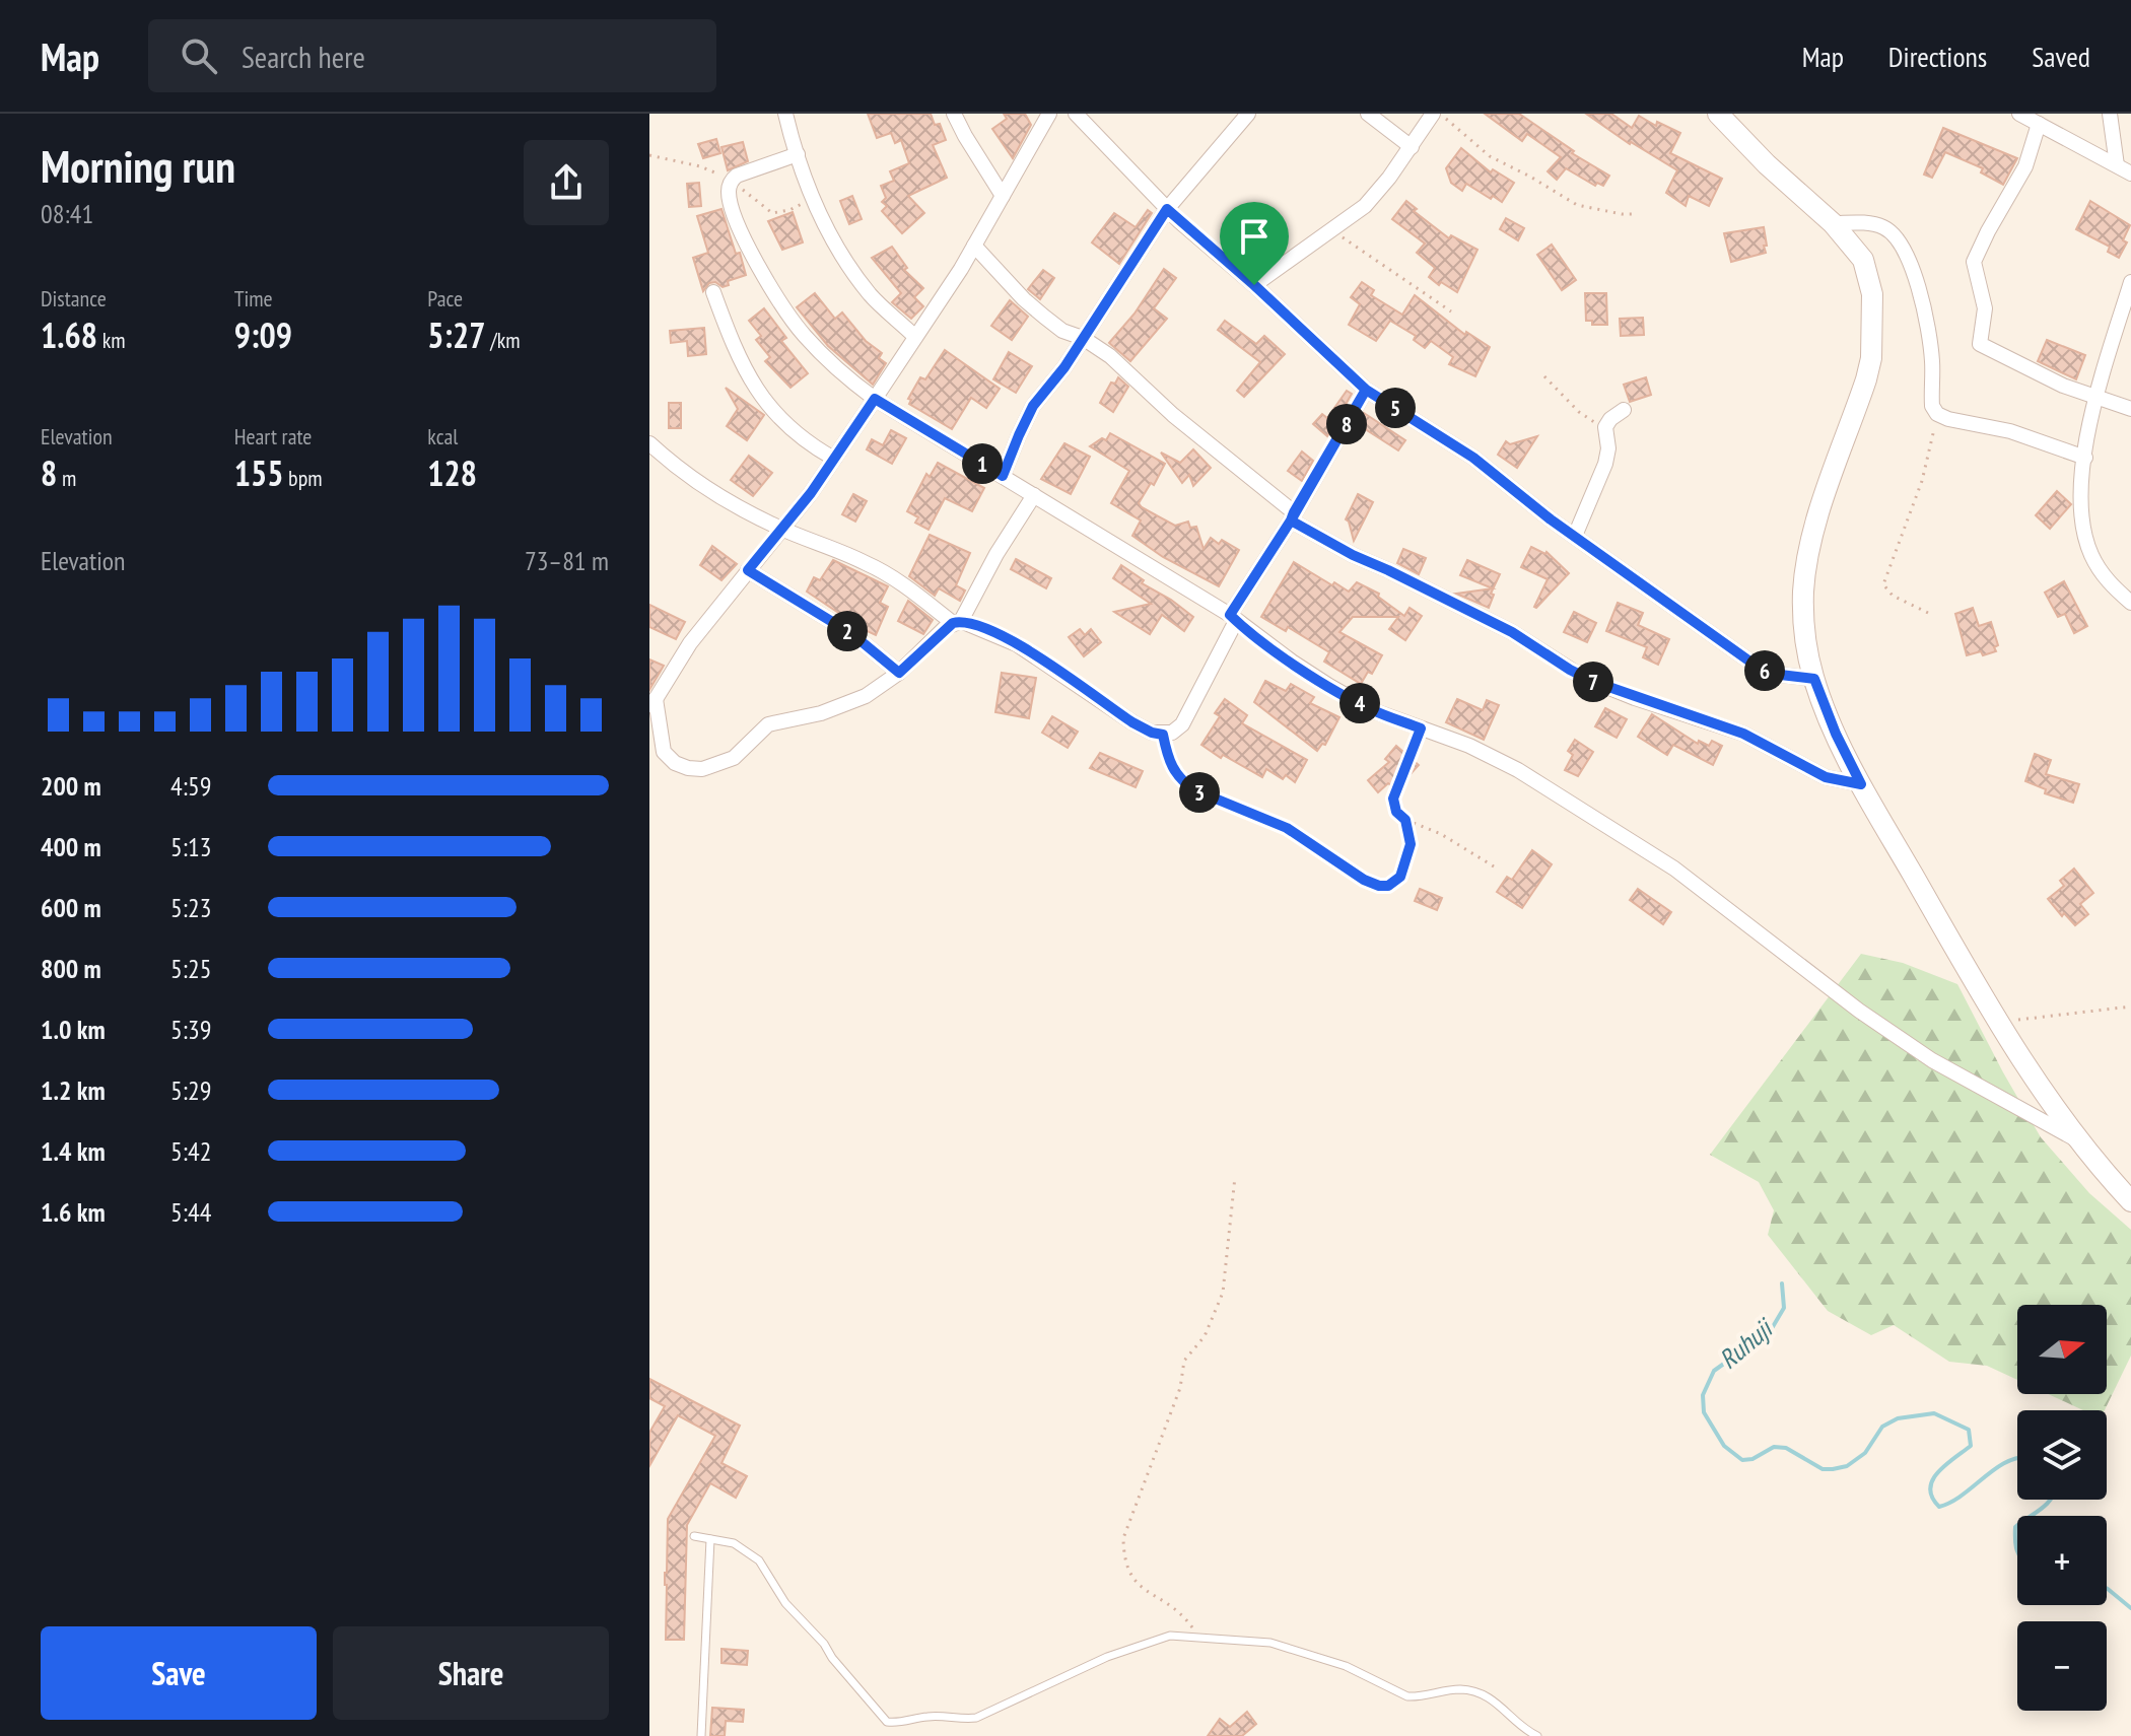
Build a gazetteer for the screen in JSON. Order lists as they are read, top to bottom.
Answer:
{
  "water": ["Ruhuji"],
  "north": "right",
  "page": {
    "header": "Map",
    "search": "Search here",
    "nav": ["Map", "Directions", "Saved"],
    "heading": ["Morning run", "08:41"],
    "stats": [
      ["Distance", "1.68 km"],
      ["Time", "9:09"],
      ["Pace", "5:27 /km"],
      ["Elevation", "8 m"],
      ["Heart rate", "155 bpm"],
      ["kcal", "128"]
    ],
    "pins": [
      "5",
      "8",
      "1",
      "2",
      "6",
      "7",
      "4",
      "3"
    ],
    "chart": ["Elevation", "73–81 m"],
    "list": [
      {
        "name": "200 m",
        "note": "4:59"
      },
      {
        "name": "400 m",
        "note": "5:13"
      },
      {
        "name": "600 m",
        "note": "5:23"
      },
      {
        "name": "800 m",
        "note": "5:25"
      },
      {
        "name": "1.0 km",
        "note": "5:39"
      },
      {
        "name": "1.2 km",
        "note": "5:29"
      },
      {
        "name": "1.4 km",
        "note": "5:42"
      },
      {
        "name": "1.6 km",
        "note": "5:44"
      }
    ],
    "map_buttons": ["+", "−"],
    "buttons": ["Save", "Share"]
  }
}
